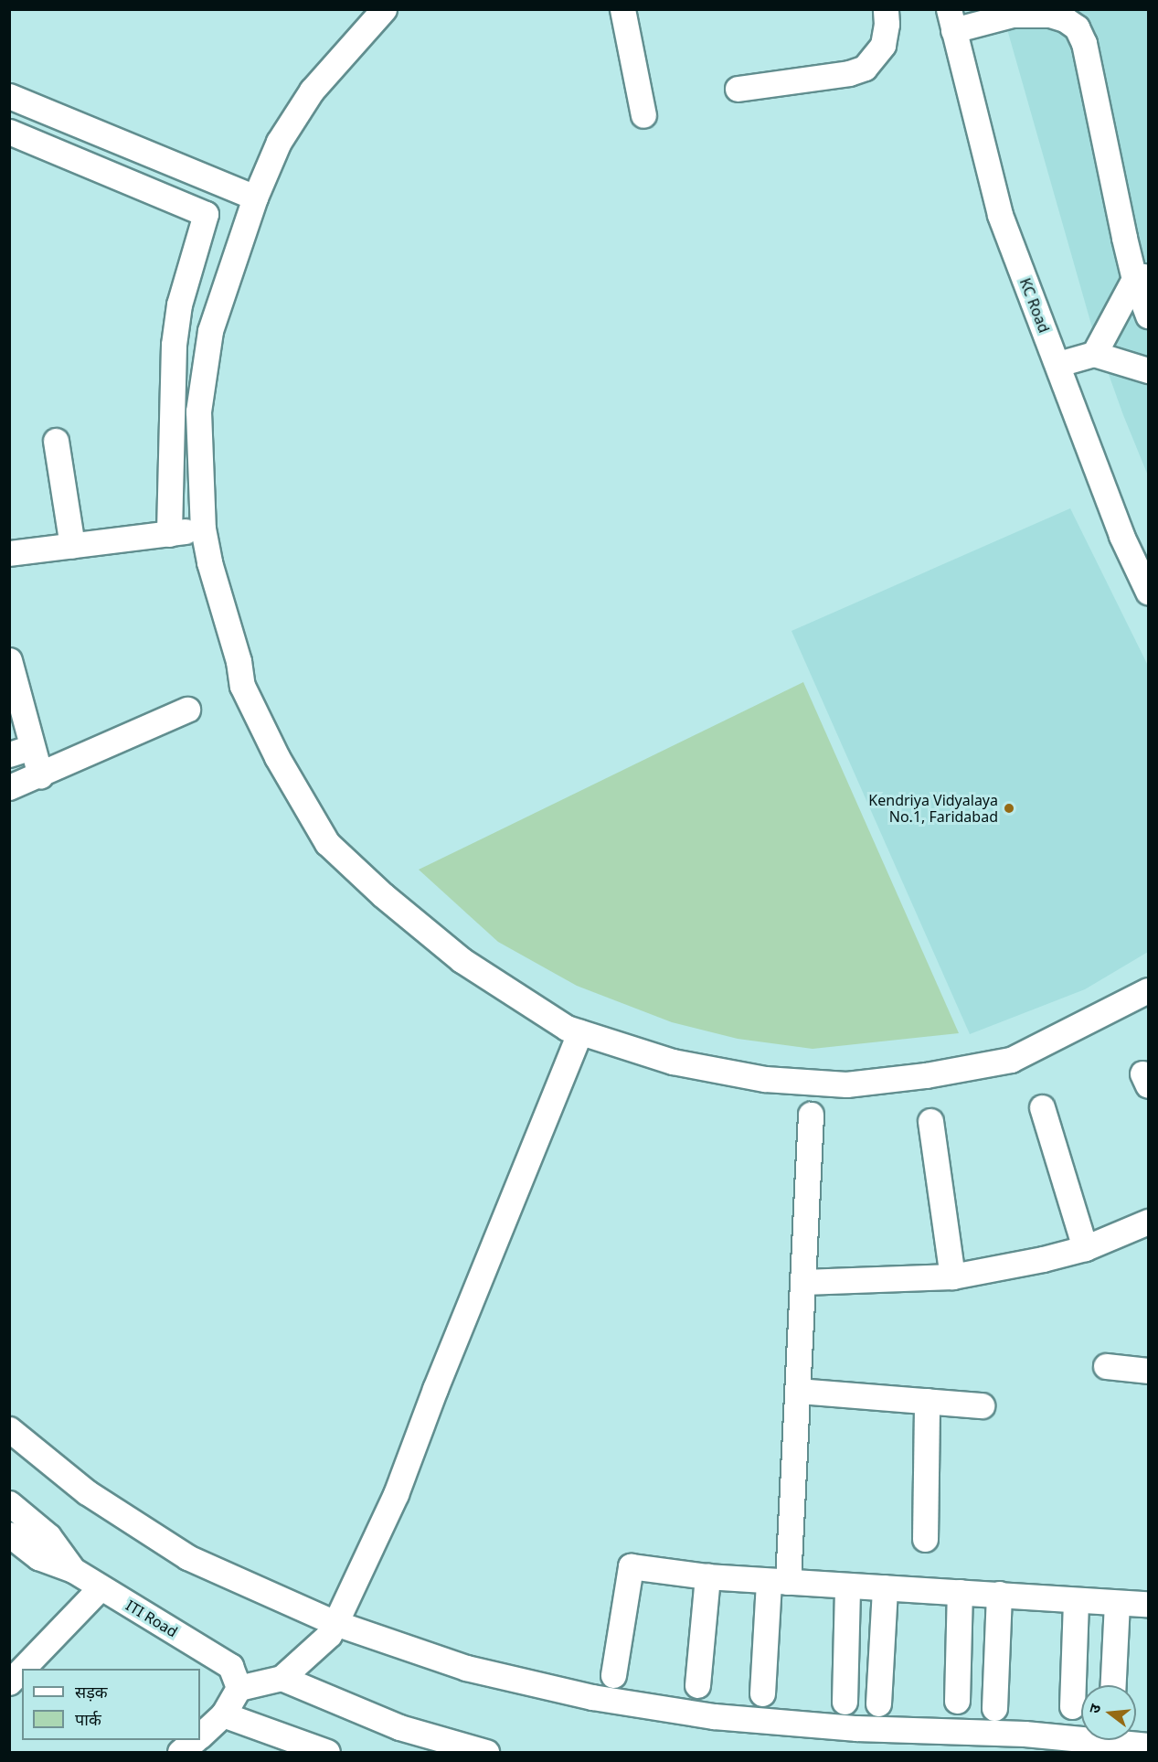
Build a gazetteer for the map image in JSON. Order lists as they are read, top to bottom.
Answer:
{
  "streets": {
    "street": ["KC Road", "ITI Road"]
  },
  "places": ["Kendriya Vidyalaya No.1, Faridabad"],
  "legend": ["सड़क", "पार्क"],
  "north": "left"
}
